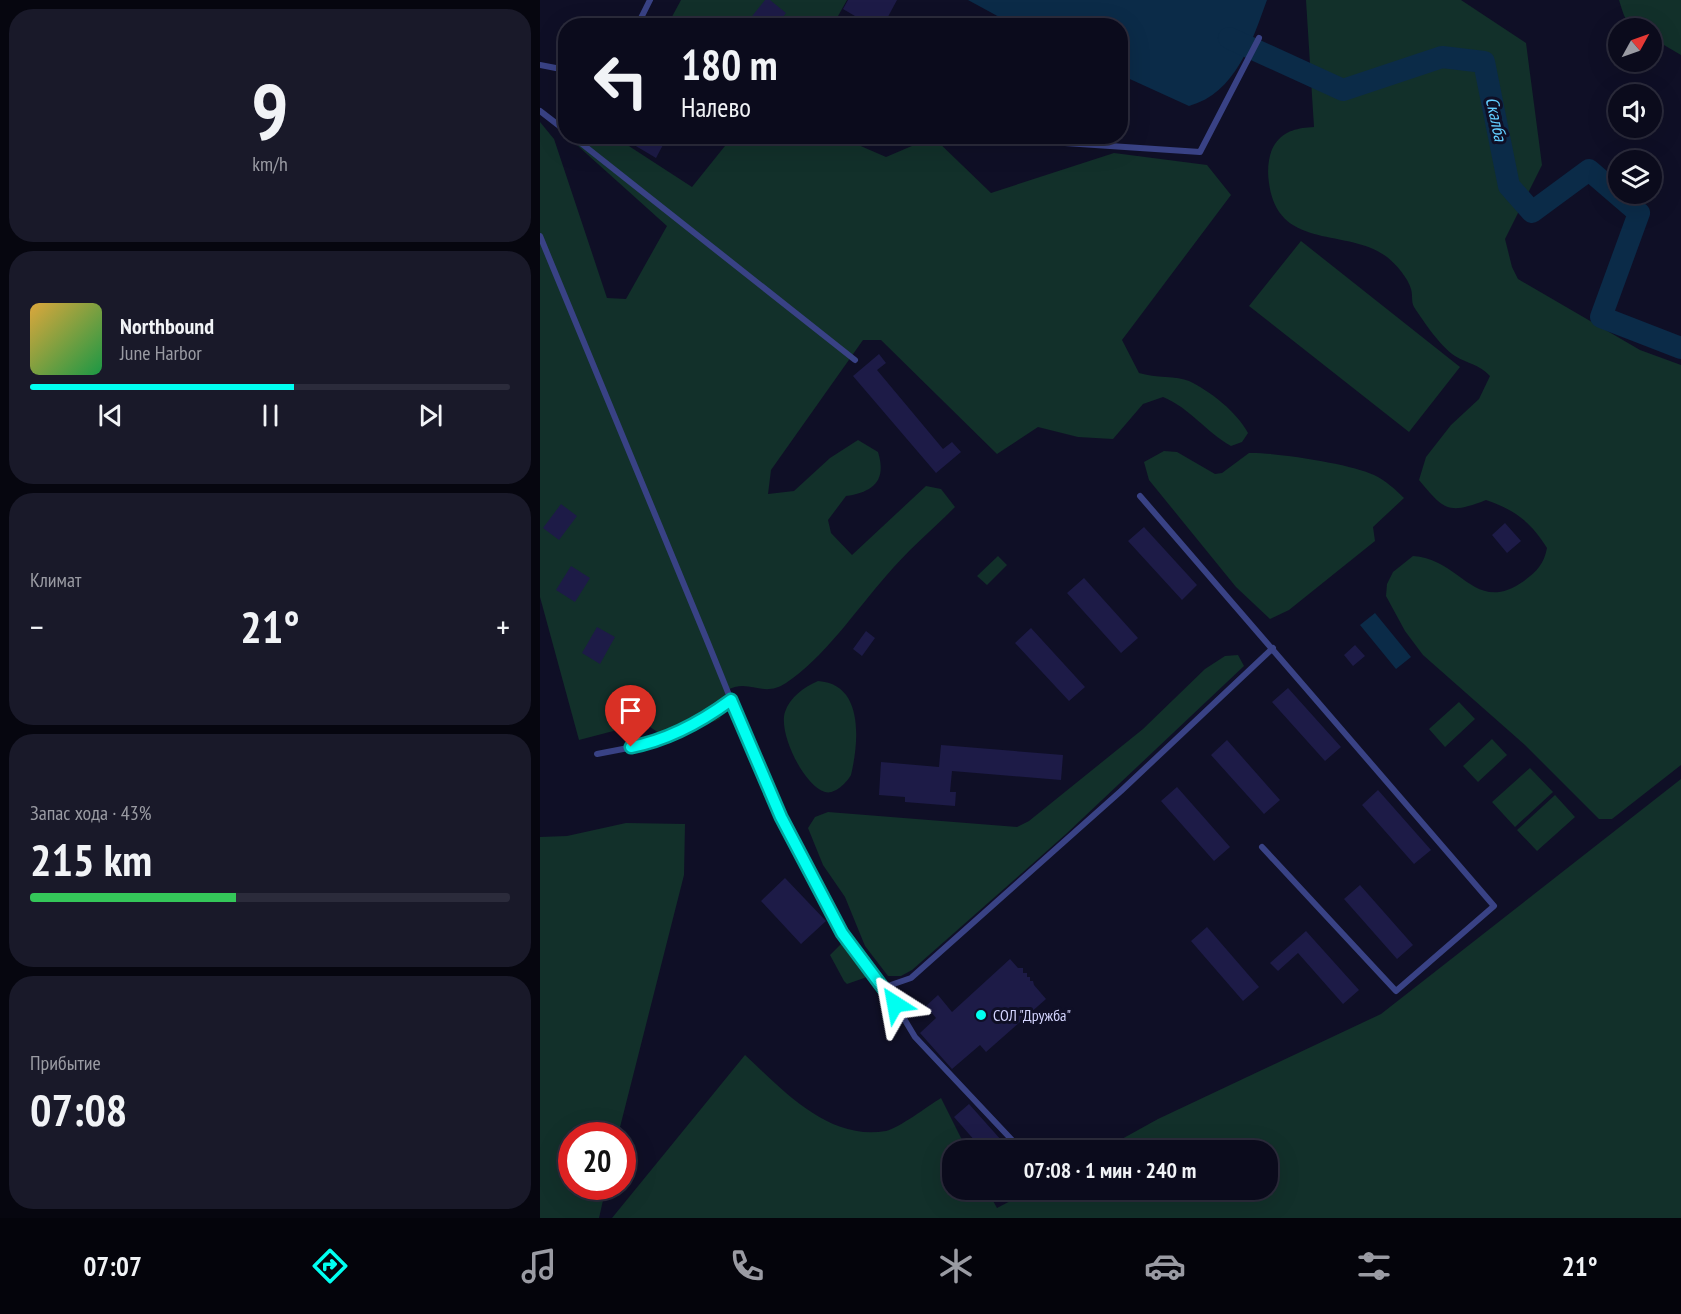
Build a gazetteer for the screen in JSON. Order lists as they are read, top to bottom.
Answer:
{
  "water": ["Скалба"],
  "places": ["СОЛ \"Дружба\""],
  "north": "top right",
  "page": {
    "tile": [
      ["9", "km/h"],
      "Климат",
      ["Запас хода · 43%", "215 km"],
      ["Прибытие", "07:08"]
    ],
    "turn": ["180 m", "Налево"],
    "song": ["Northbound", "June Harbor"],
    "heat": ["−", "21°", "+"],
    "limit": "20",
    "trip": "07:08 · 1 мин · 240 m",
    "tabs": ["07:07", "21°"]
  }
}
